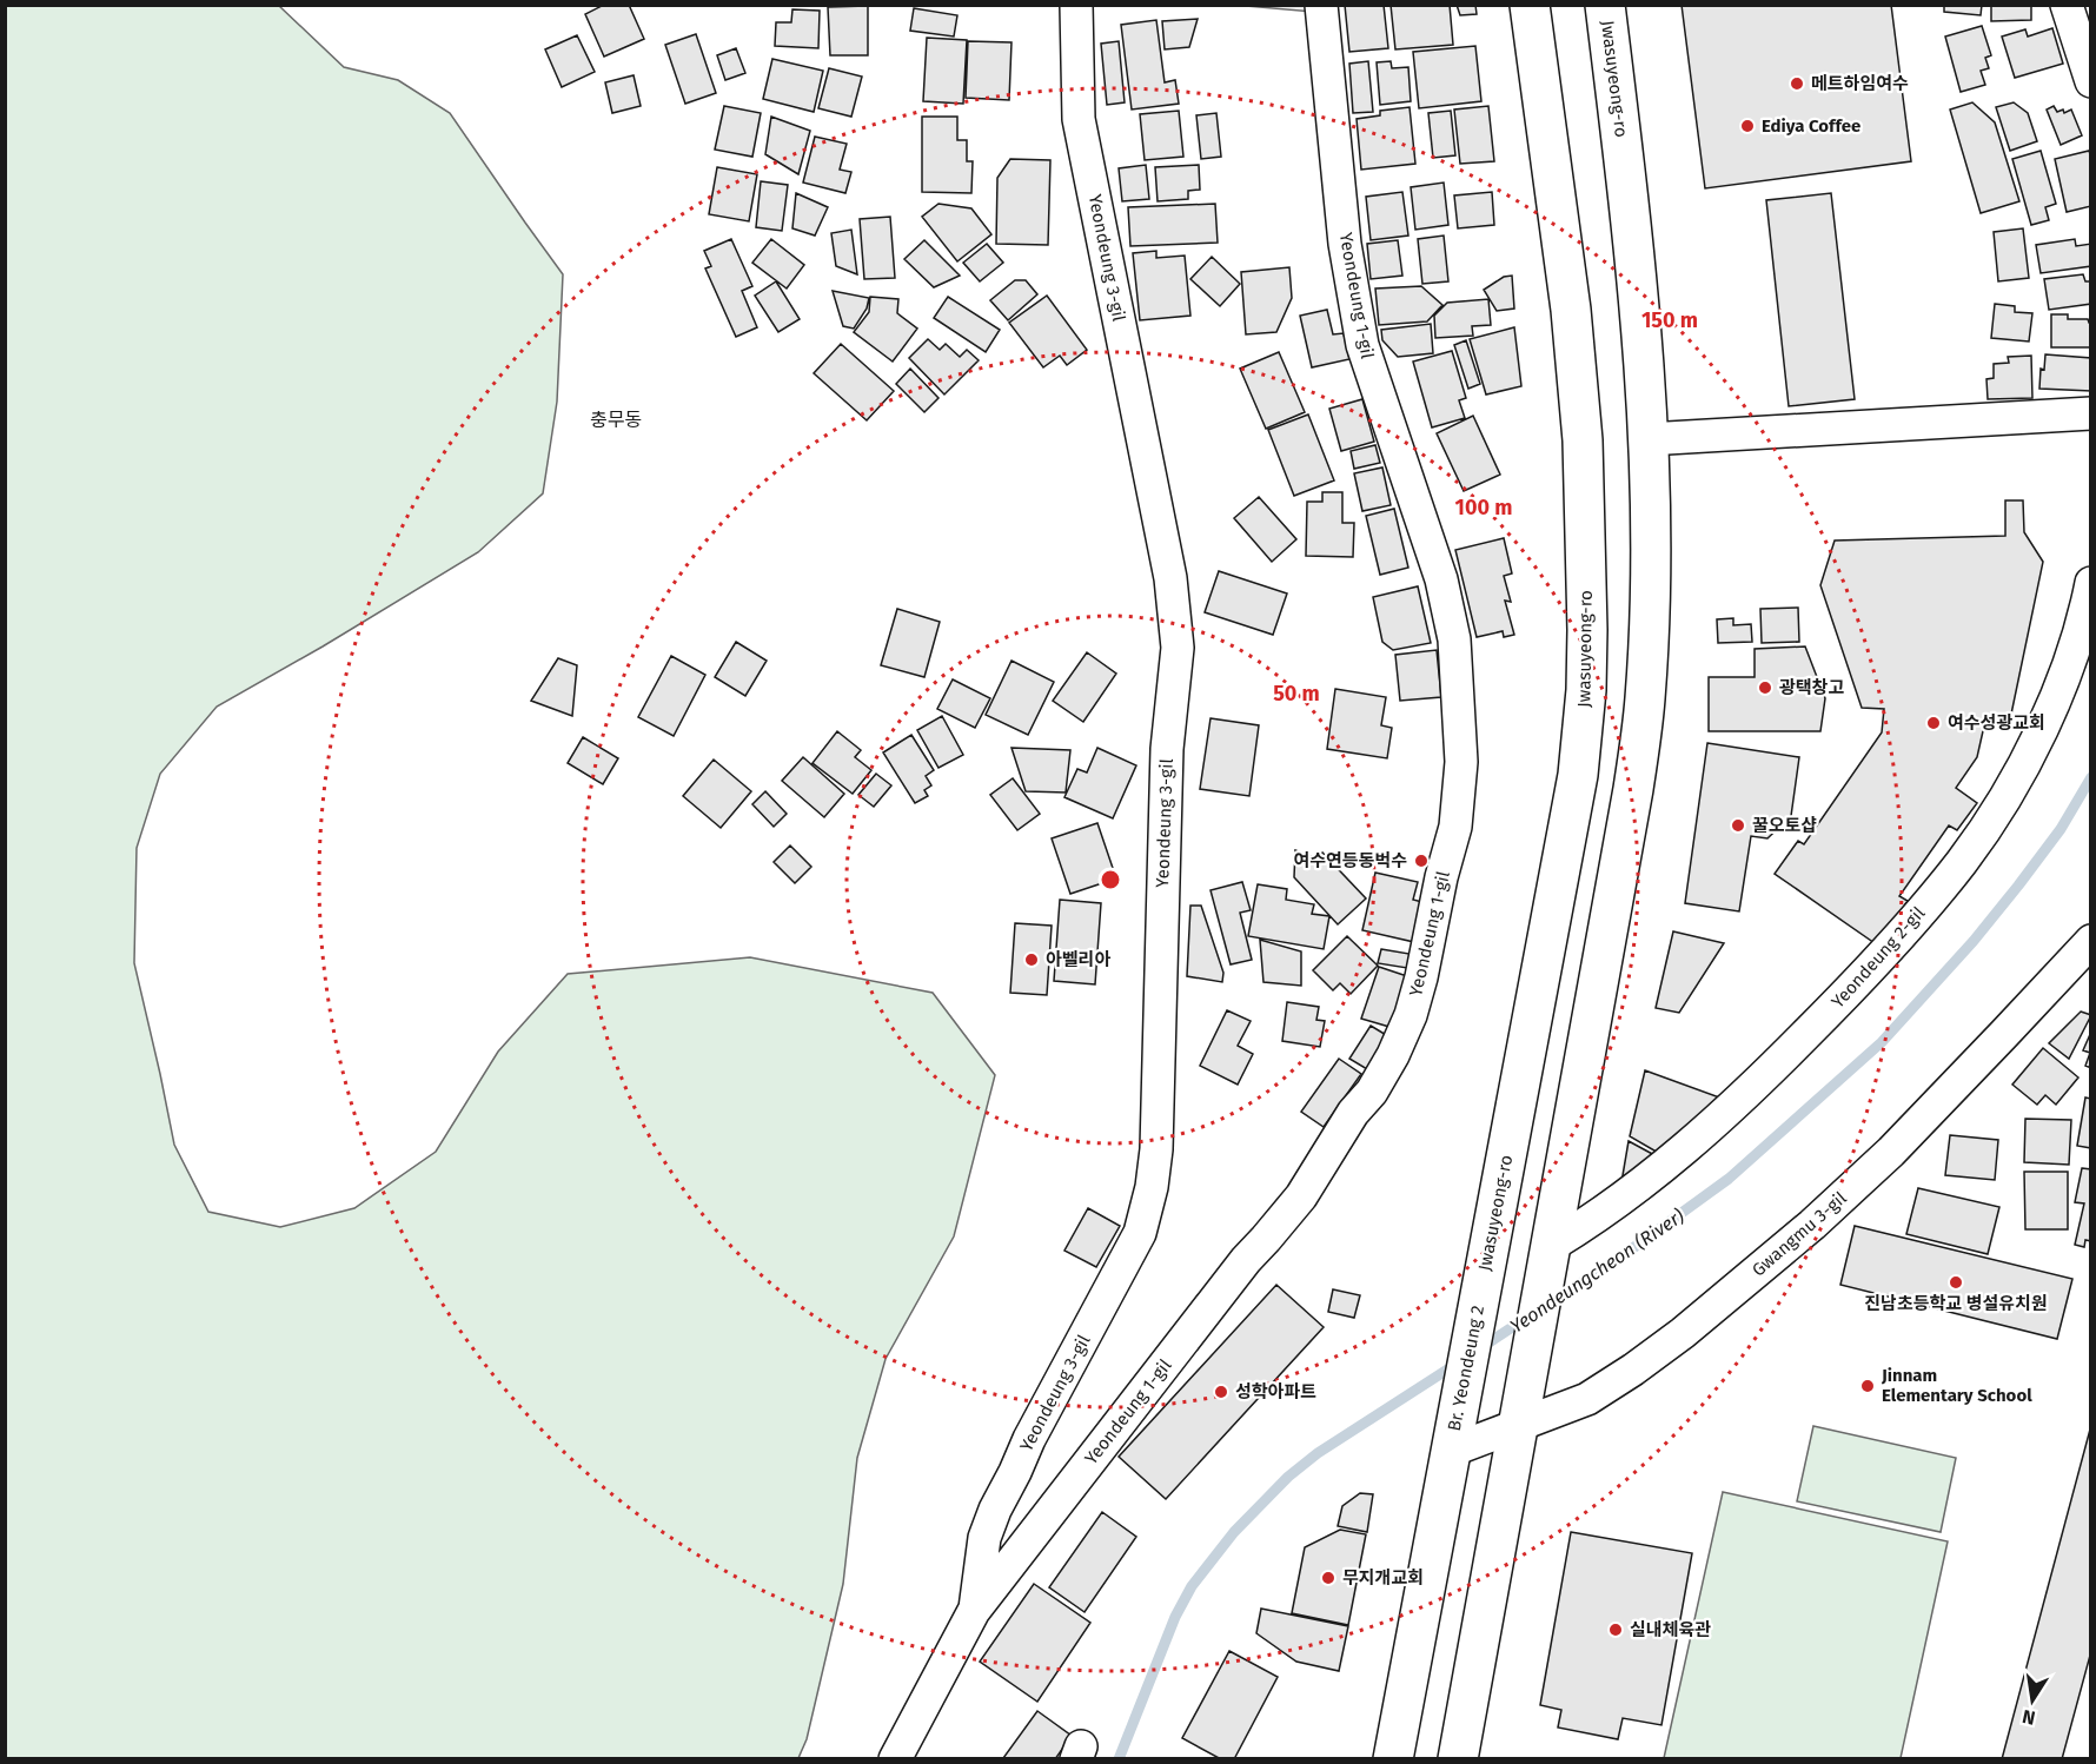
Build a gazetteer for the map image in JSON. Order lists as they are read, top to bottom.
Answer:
{
  "streets": {
    "main road": ["Jwasuyeong-ro", "Br. Yeondeung 2"],
    "street": [
      "Yeondeung 3-gil",
      "Yeondeung 1-gil",
      "Yeondeung 2-gil",
      "Gwangmu 3-gil"
    ]
  },
  "crossings": [
    ["Jwasuyeong-ro", "Yeondeung 2-gil"],
    ["Jwasuyeong-ro", "Br. Yeondeung 2"],
    ["Yeondeung 3-gil", "Yeondeung 1-gil"],
    ["Gwangmu 3-gil", "Br. Yeondeung 2"]
  ],
  "districts": ["충무동"],
  "water": ["Yeondeungcheon (River)"],
  "places": [
    "메트하임여수",
    "Ediya Coffee",
    "광택창고",
    "여수성광교회",
    "꿀오토샵",
    "여수연등동벅수",
    "아벨리아",
    "진남초등학교 병설유치원",
    "Jinnam Elementary School",
    "성학아파트",
    "무지개교회",
    "실내체육관"
  ],
  "north": "bottom",
  "rings": ["150 m", "100 m", "50 m"]
}
